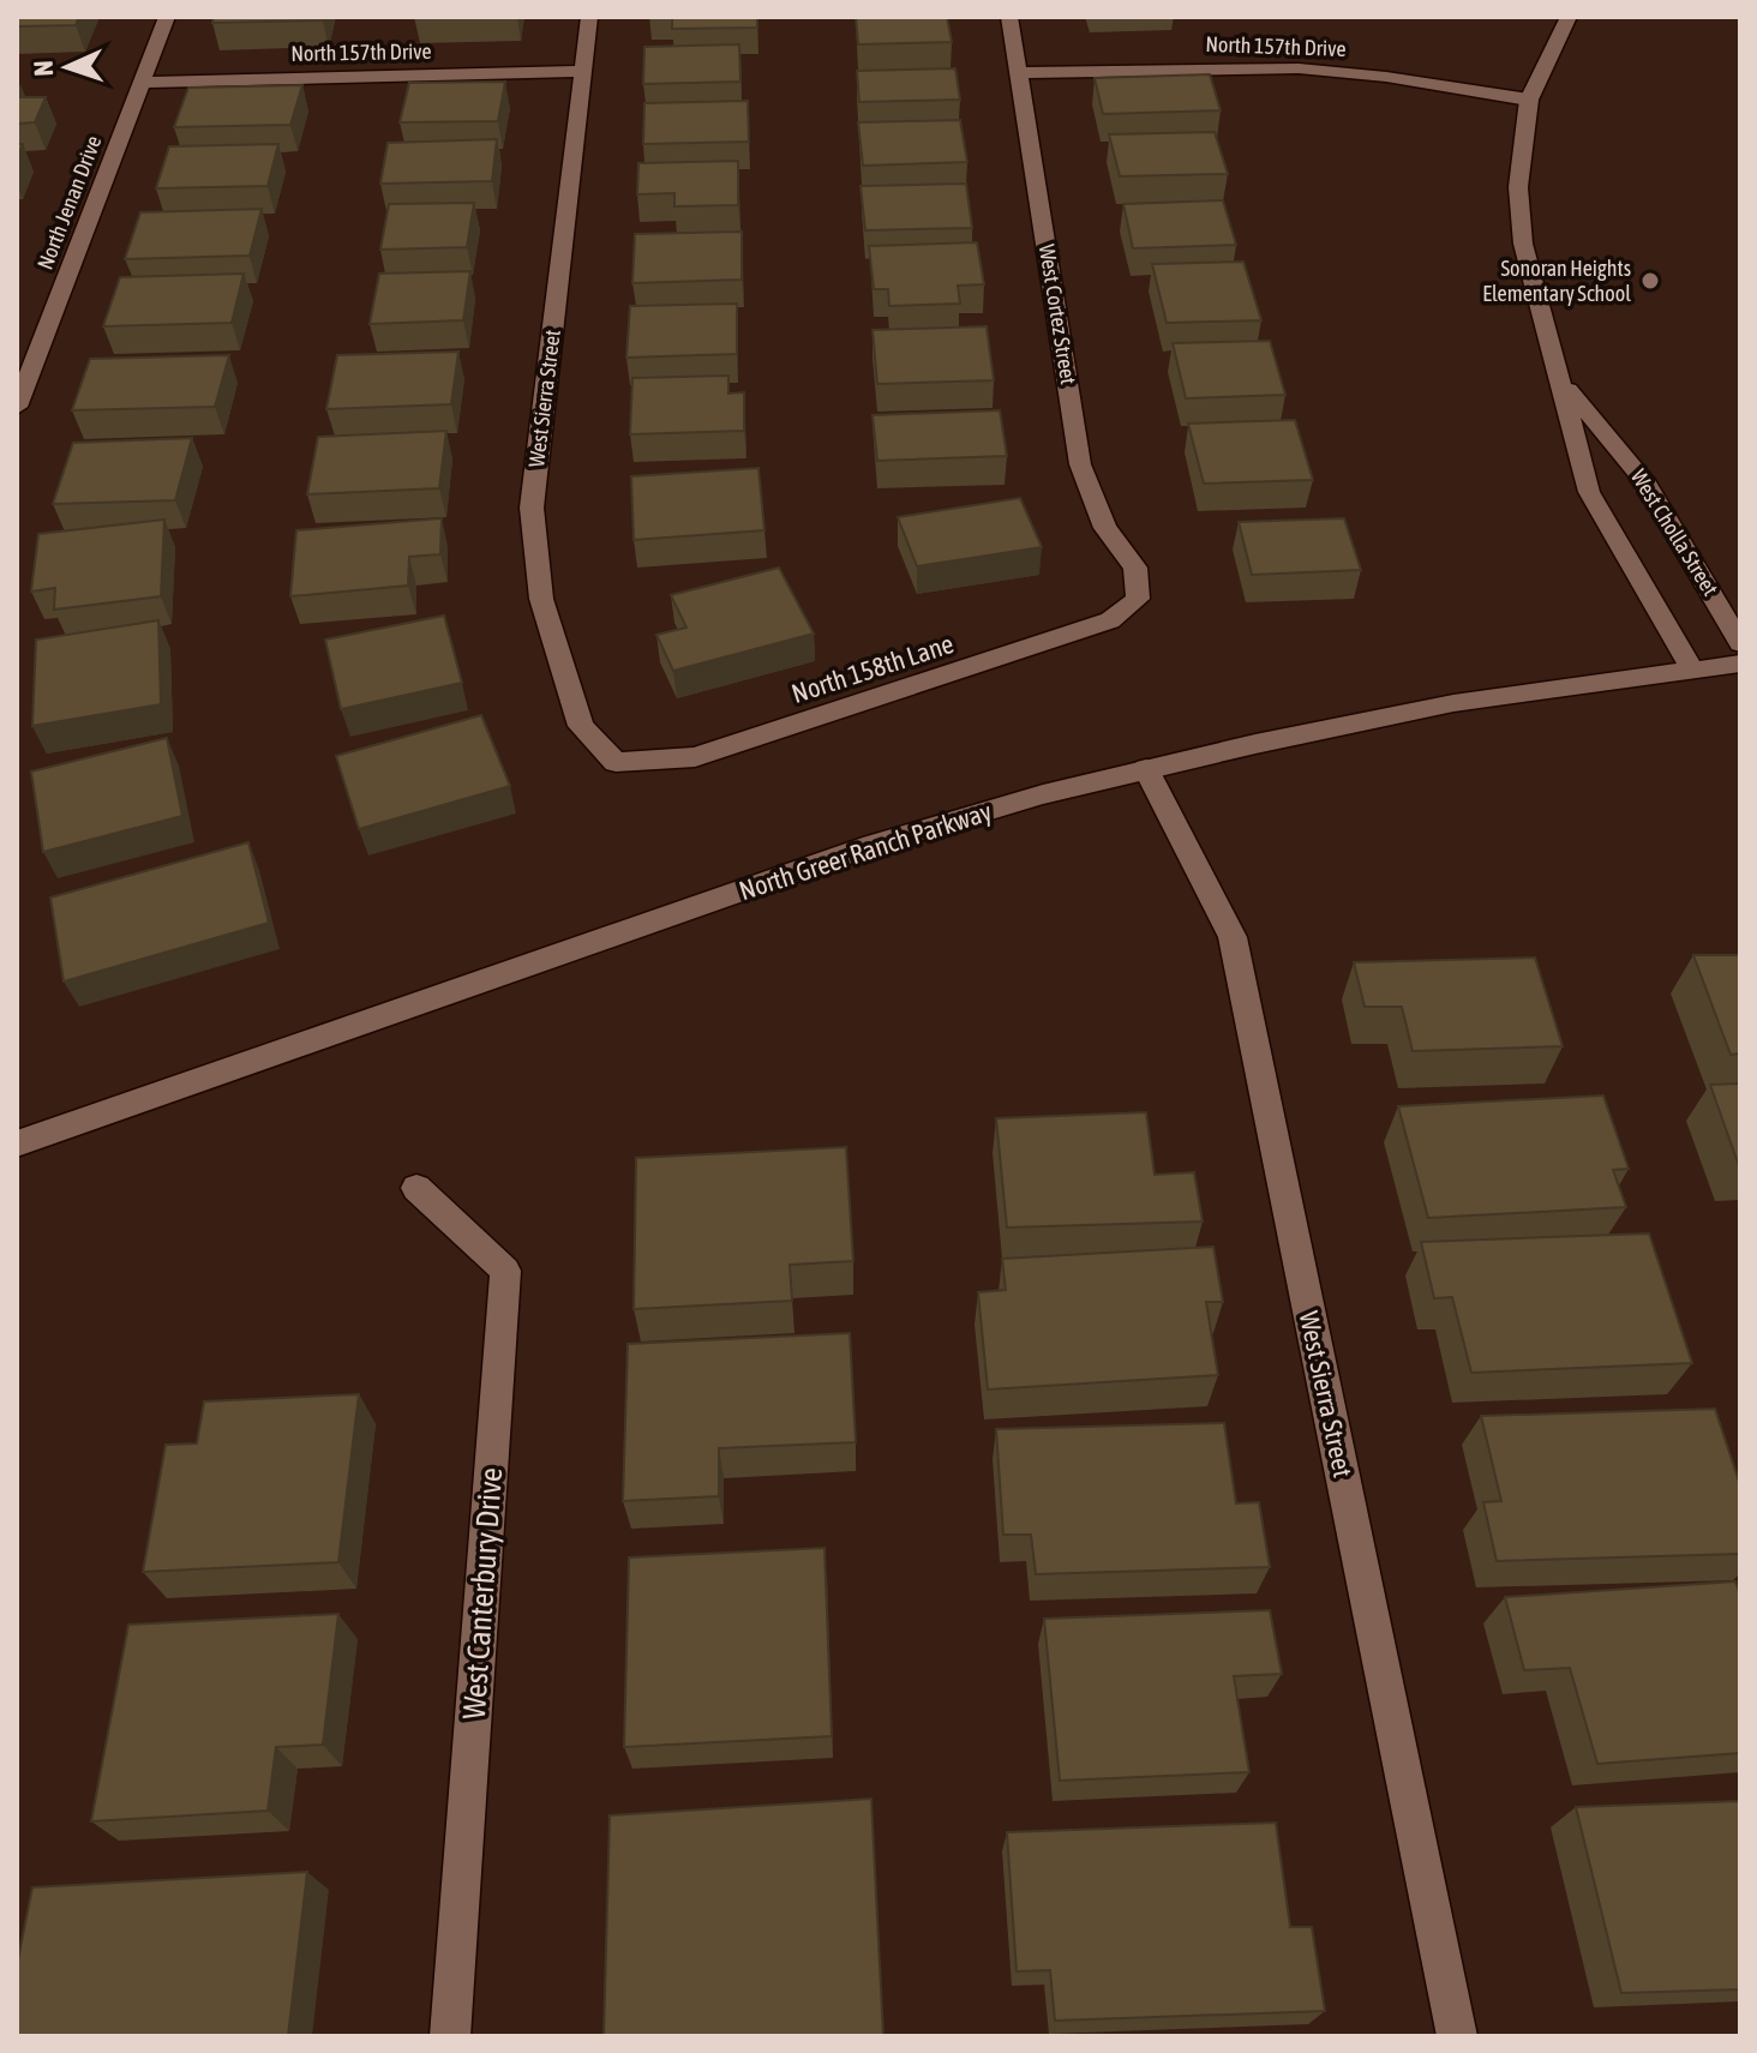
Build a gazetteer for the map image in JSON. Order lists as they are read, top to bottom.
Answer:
{
  "streets": {
    "street": [
      "North 157th Drive",
      "North Jenan Drive",
      "West Cortez Street",
      "West Sierra Street",
      "West Cholla Street",
      "North 158th Lane",
      "North Greer Ranch Parkway",
      "West Canterbury Drive"
    ]
  },
  "crossings": [
    ["North 157th Drive", "North Jenan Drive"],
    ["North 157th Drive", "West Cortez Street"],
    ["North 157th Drive", "West Sierra Street"],
    ["North 157th Drive", "West Cholla Street"],
    ["West Cortez Street", "North 158th Lane"],
    ["West Sierra Street", "North 158th Lane"],
    ["West Sierra Street", "North Greer Ranch Parkway"],
    ["West Cholla Street", "North Greer Ranch Parkway"]
  ],
  "places": ["Sonoran Heights Elementary School"],
  "north": "left"
}
